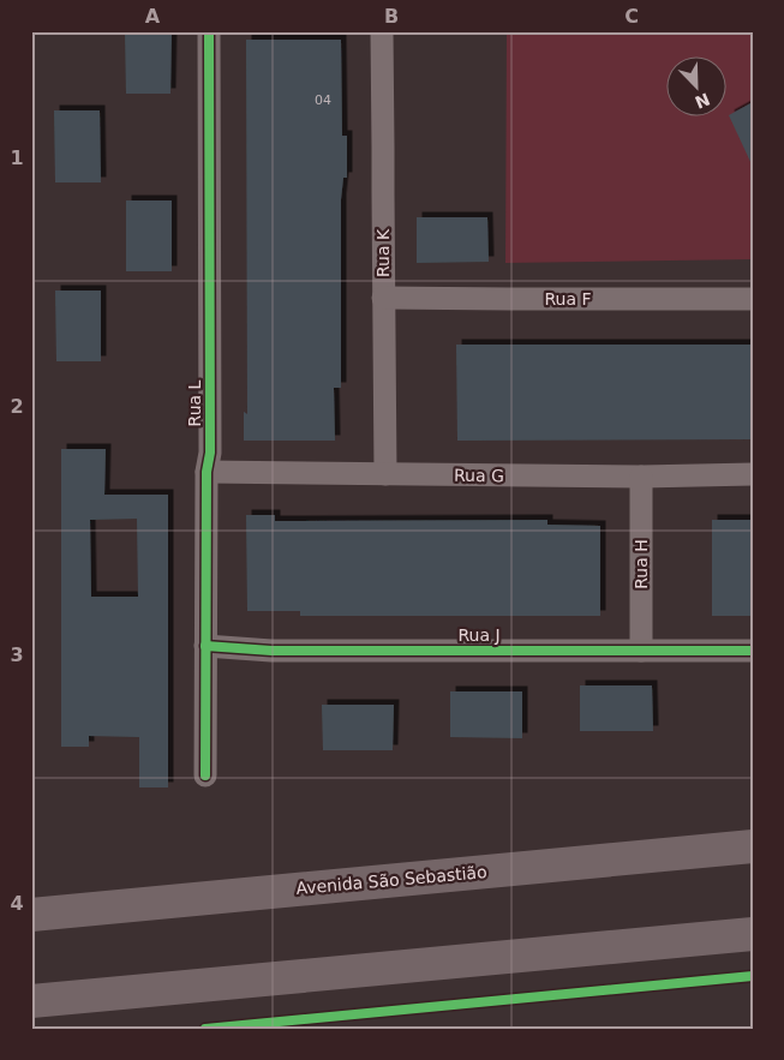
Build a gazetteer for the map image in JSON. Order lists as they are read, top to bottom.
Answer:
{
  "streets": {
    "main road": ["Avenida São Sebastião"],
    "street": [
      "Rua K",
      "Rua F",
      "Rua L",
      "Rua G",
      "Rua H",
      "Rua J"
    ]
  },
  "crossings": [
    ["Rua K", "Rua F"],
    ["Rua K", "Rua G"],
    ["Rua L", "Rua G"],
    ["Rua L", "Rua J"],
    ["Rua G", "Rua H"],
    ["Rua H", "Rua J"]
  ],
  "house_numbers": ["04"],
  "north": "bottom right",
  "grid": {
    "columns": ["A", "B", "C"],
    "rows": [
      "1",
      "2",
      "3",
      "4"
    ]
  }
}
